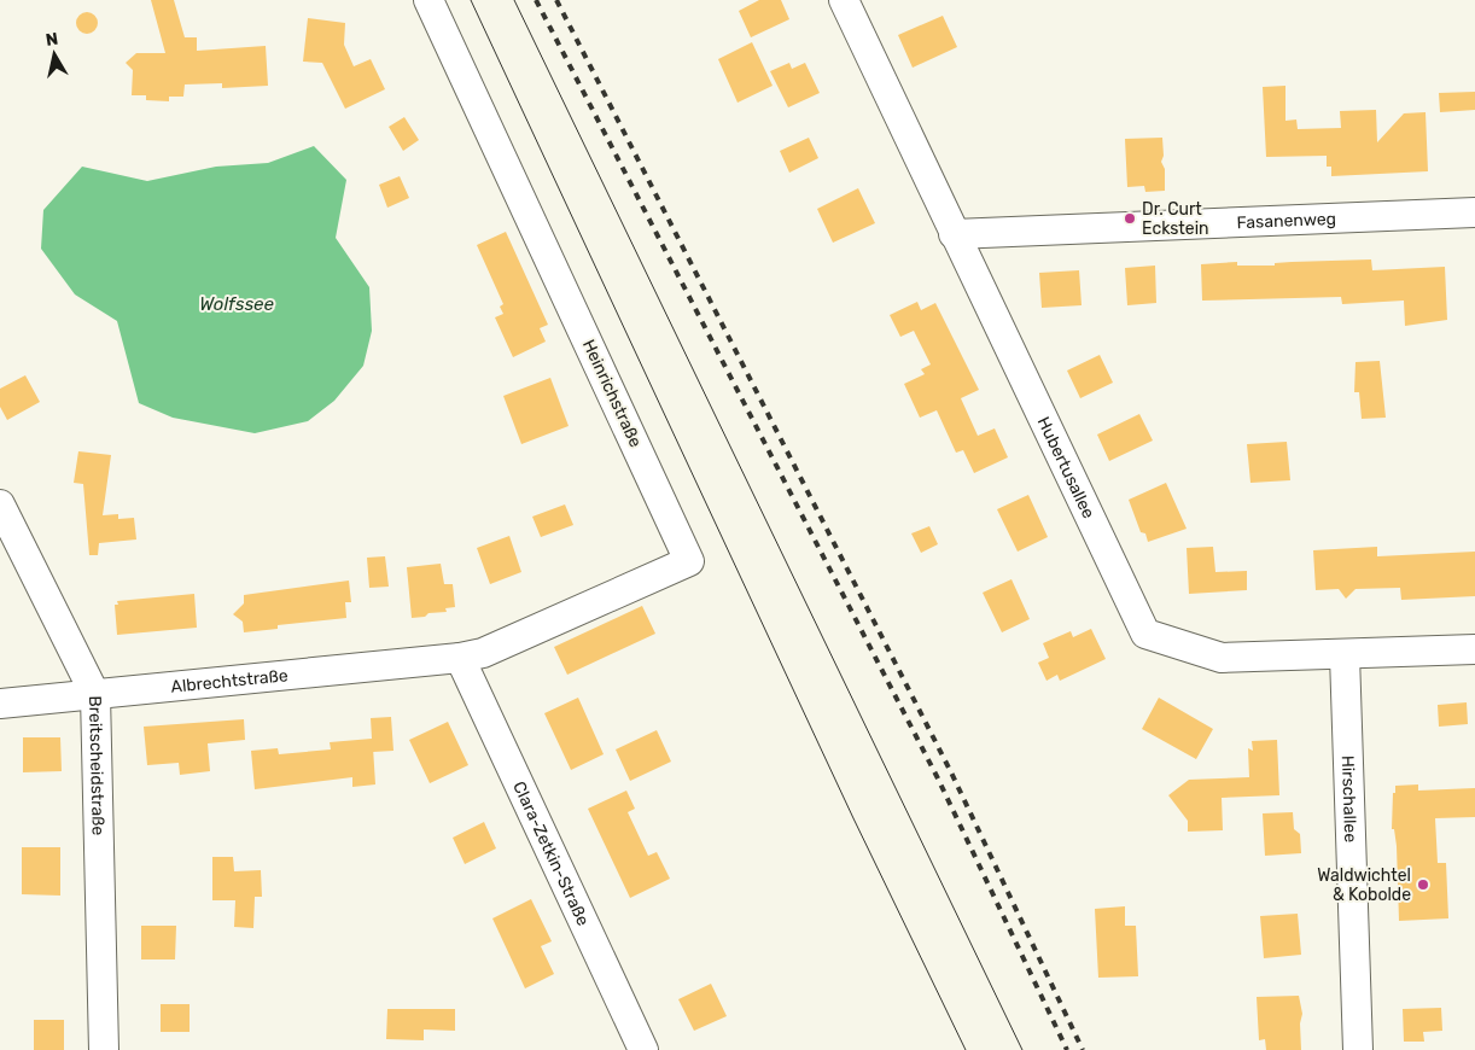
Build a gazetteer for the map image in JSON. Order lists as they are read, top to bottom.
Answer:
{
  "streets": {
    "street": [
      "Fasanenweg",
      "Heinrichstraße",
      "Hubertusallee",
      "Albrechtstraße",
      "Breitscheidstraße",
      "Hirschallee",
      "Clara-Zetkin-Straße"
    ]
  },
  "crossings": [
    ["Fasanenweg", "Hubertusallee"],
    ["Heinrichstraße", "Albrechtstraße"],
    ["Heinrichstraße", "Clara-Zetkin-Straße"],
    ["Hubertusallee", "Hirschallee"],
    ["Albrechtstraße", "Breitscheidstraße"],
    ["Albrechtstraße", "Clara-Zetkin-Straße"]
  ],
  "water": ["Wolfssee"],
  "places": ["Dr. Curt Eckstein", "Waldwichtel & Kobolde"],
  "north": "top"
}
